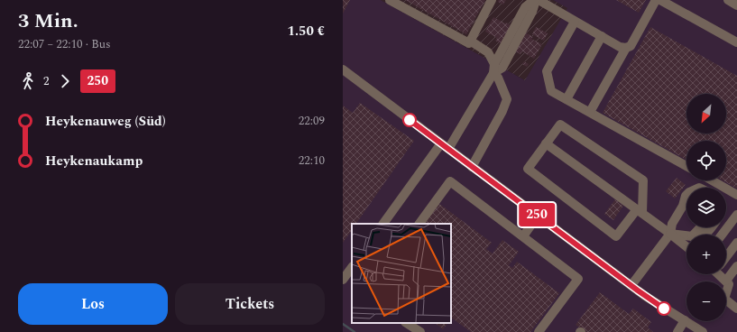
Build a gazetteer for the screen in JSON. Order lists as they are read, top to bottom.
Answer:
{
  "lines": ["bus line 250"],
  "north": "bottom left",
  "page": {
    "heading": ["3 Min.", "22:07 – 22:10 · Bus", "1.50 €"],
    "on_map": "250",
    "legs": ["2", "250"],
    "map_buttons": ["+", "−"],
    "list": [
      {
        "name": "Heykenauweg (Süd)",
        "value": "22:09"
      },
      {
        "name": "Heykenaukamp",
        "value": "22:10"
      }
    ],
    "buttons": ["Los", "Tickets"]
  }
}
